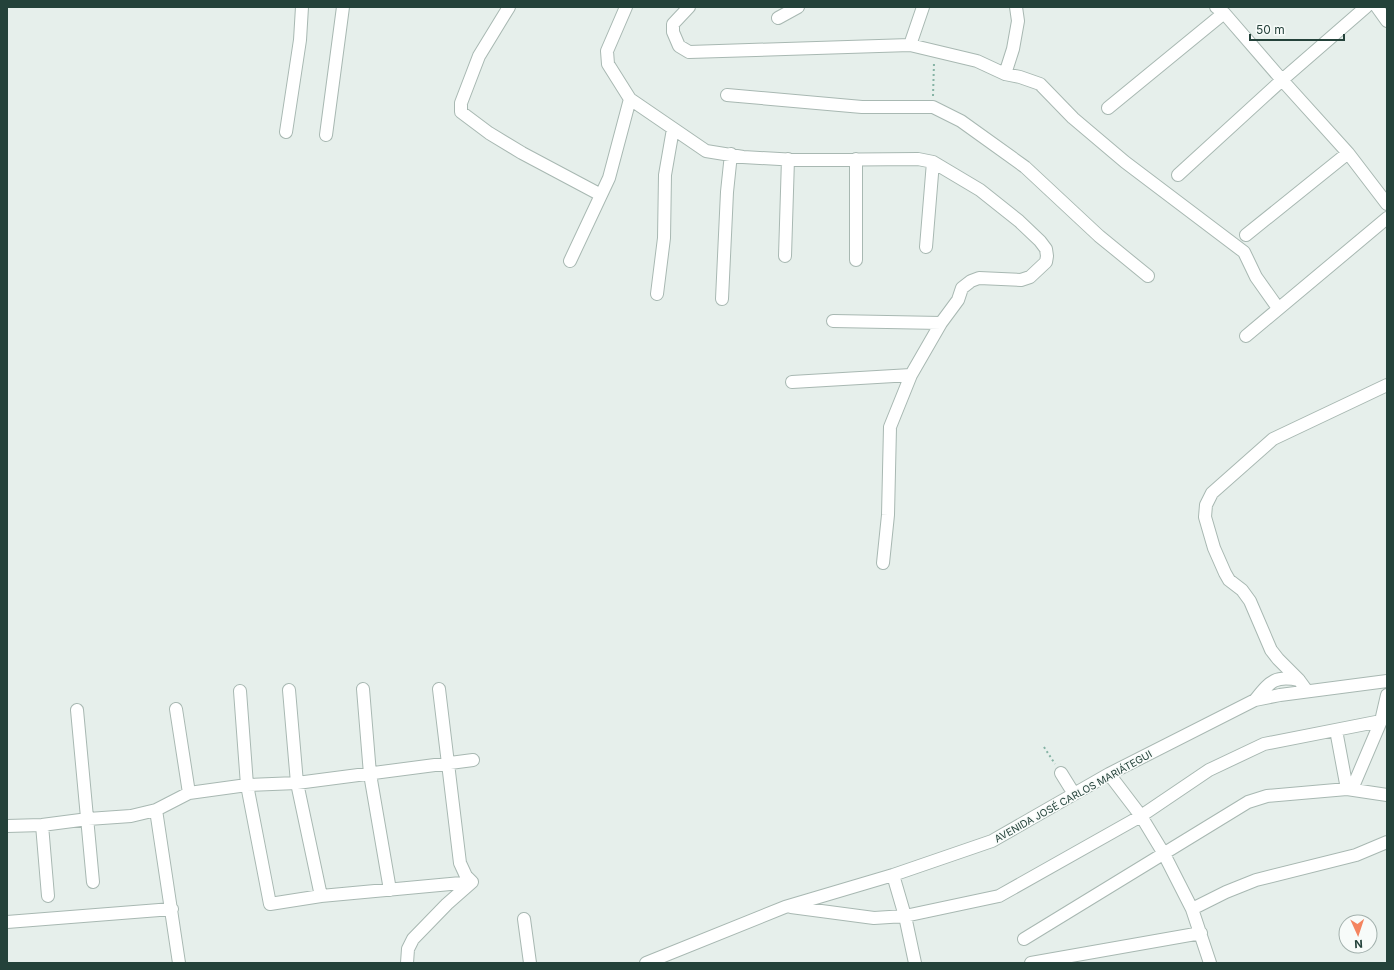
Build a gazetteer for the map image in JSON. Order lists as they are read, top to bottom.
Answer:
{
  "streets": {
    "street": ["AVENIDA JOSÉ CARLOS MARIÁTEGUI"]
  },
  "scale_bar": "50 m",
  "north": "bottom"
}
